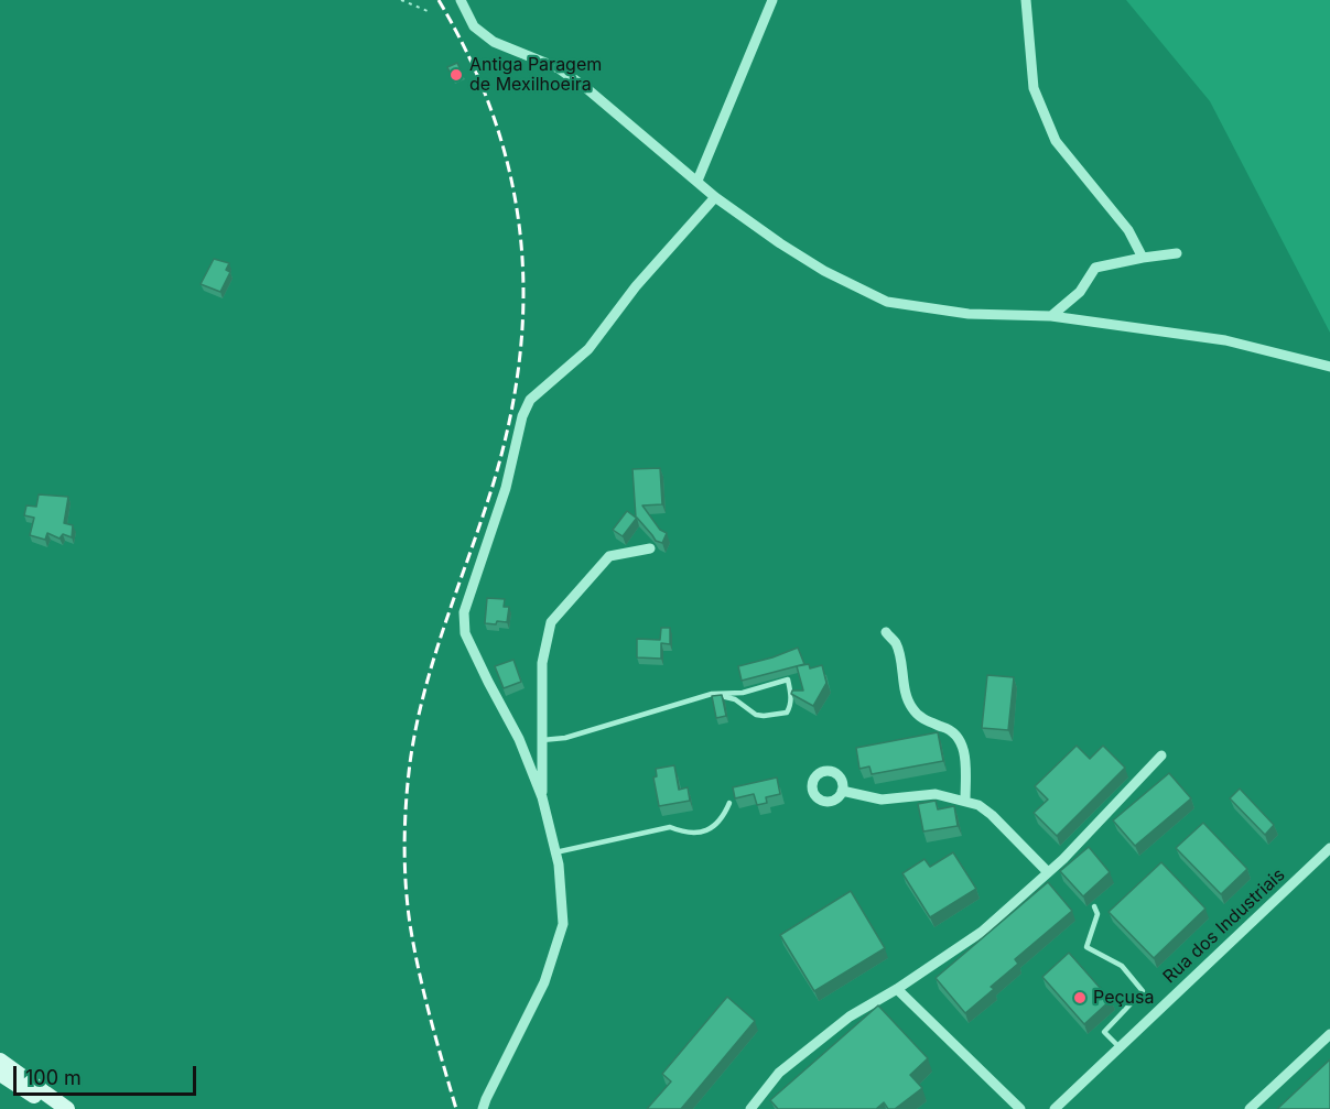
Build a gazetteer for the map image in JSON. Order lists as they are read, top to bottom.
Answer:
{
  "streets": {
    "street": ["Rua dos Industriais"]
  },
  "places": ["Antiga Paragem de Mexilhoeira", "Peçusa"],
  "scale_bar": "100 m"
}
